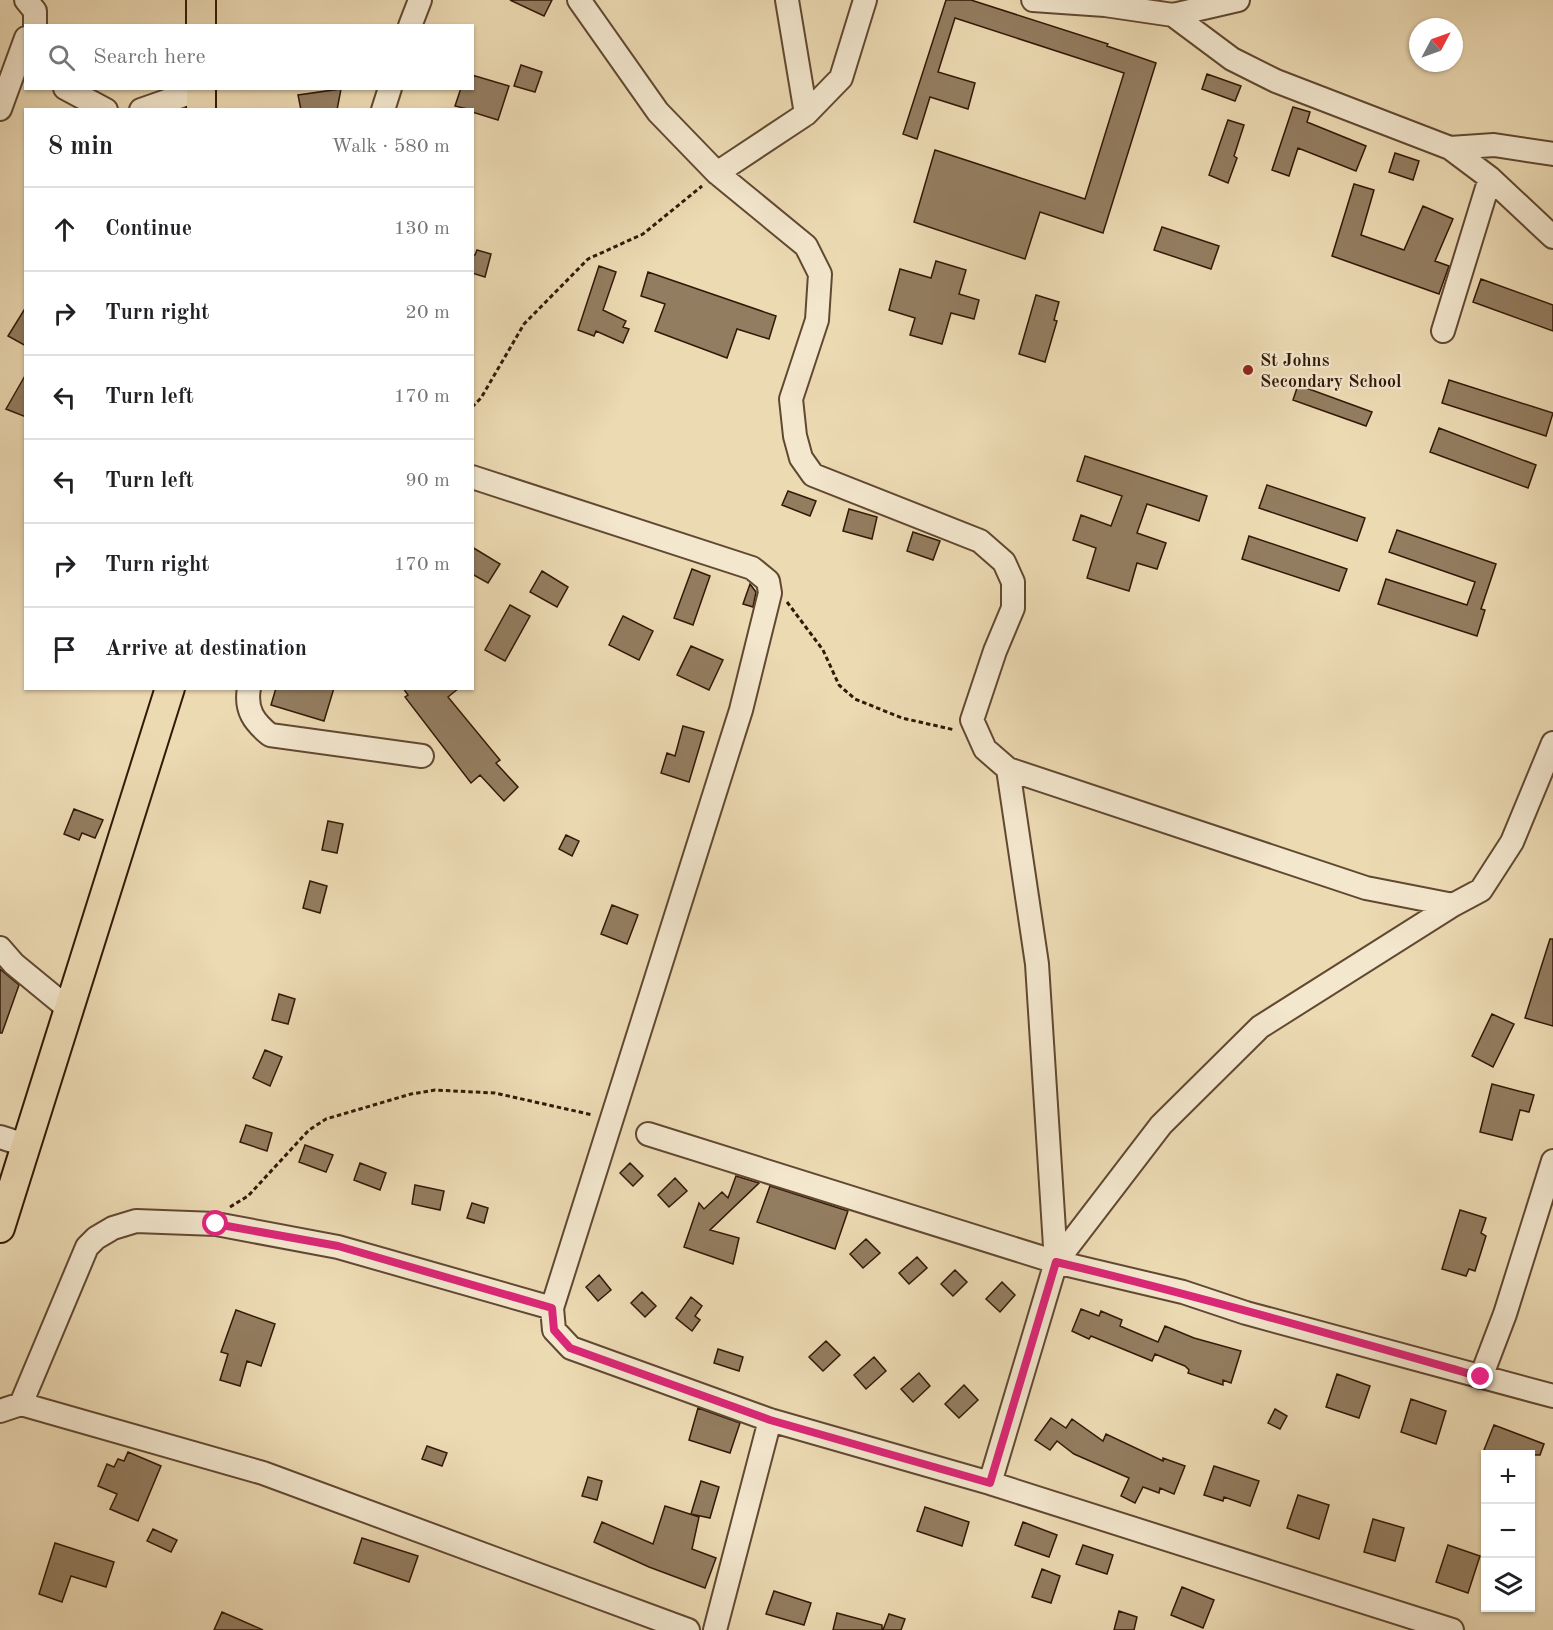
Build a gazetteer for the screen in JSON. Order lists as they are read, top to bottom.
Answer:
{
  "places": ["St Johns Secondary School"],
  "north": "top right",
  "page": {
    "search": "Search here",
    "heading": ["8 min", "Walk · 580 m"],
    "list": [
      ["Continue", "130 m"],
      ["Turn right", "20 m"],
      ["Turn left", "170 m"],
      ["Turn left", "90 m"],
      ["Turn right", "170 m"],
      "Arrive at destination"
    ],
    "map_buttons": ["+", "−"]
  }
}
